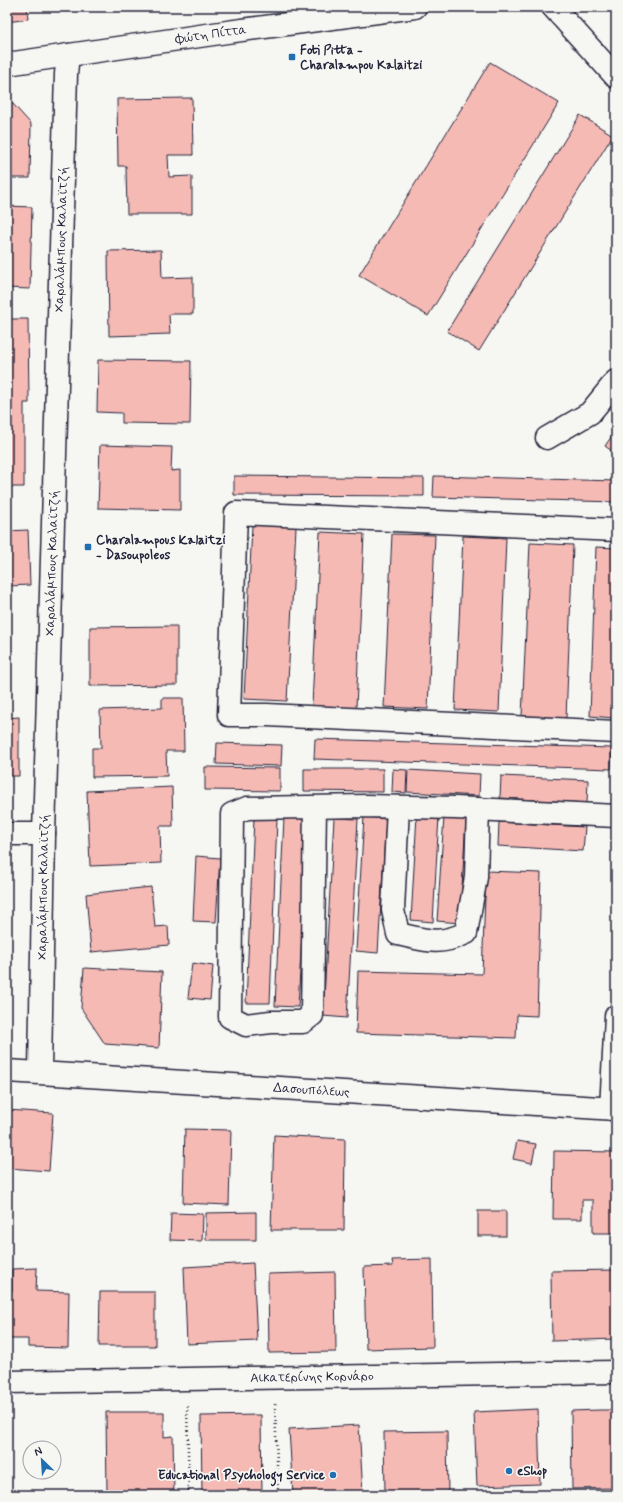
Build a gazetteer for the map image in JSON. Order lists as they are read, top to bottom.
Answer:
{
  "streets": {
    "street": [
      "Φώτη Πίττα",
      "Χαραλάμπους Καλαϊτζή",
      "Δασουπόλεως",
      "Αικατερίνης Κορνάρο"
    ]
  },
  "crossings": [
    ["Φώτη Πίττα", "Χαραλάμπους Καλαϊτζή"],
    ["Χαραλάμπους Καλαϊτζή", "Δασουπόλεως"]
  ],
  "places": {
    "transit": ["Foti Pitta - Charalampou Kalaitzi", "Charalampous Kalaitzi - Dasoupoleos"],
    "other": ["eShop", "Educational Psychology Service"]
  },
  "north": "top left"
}
